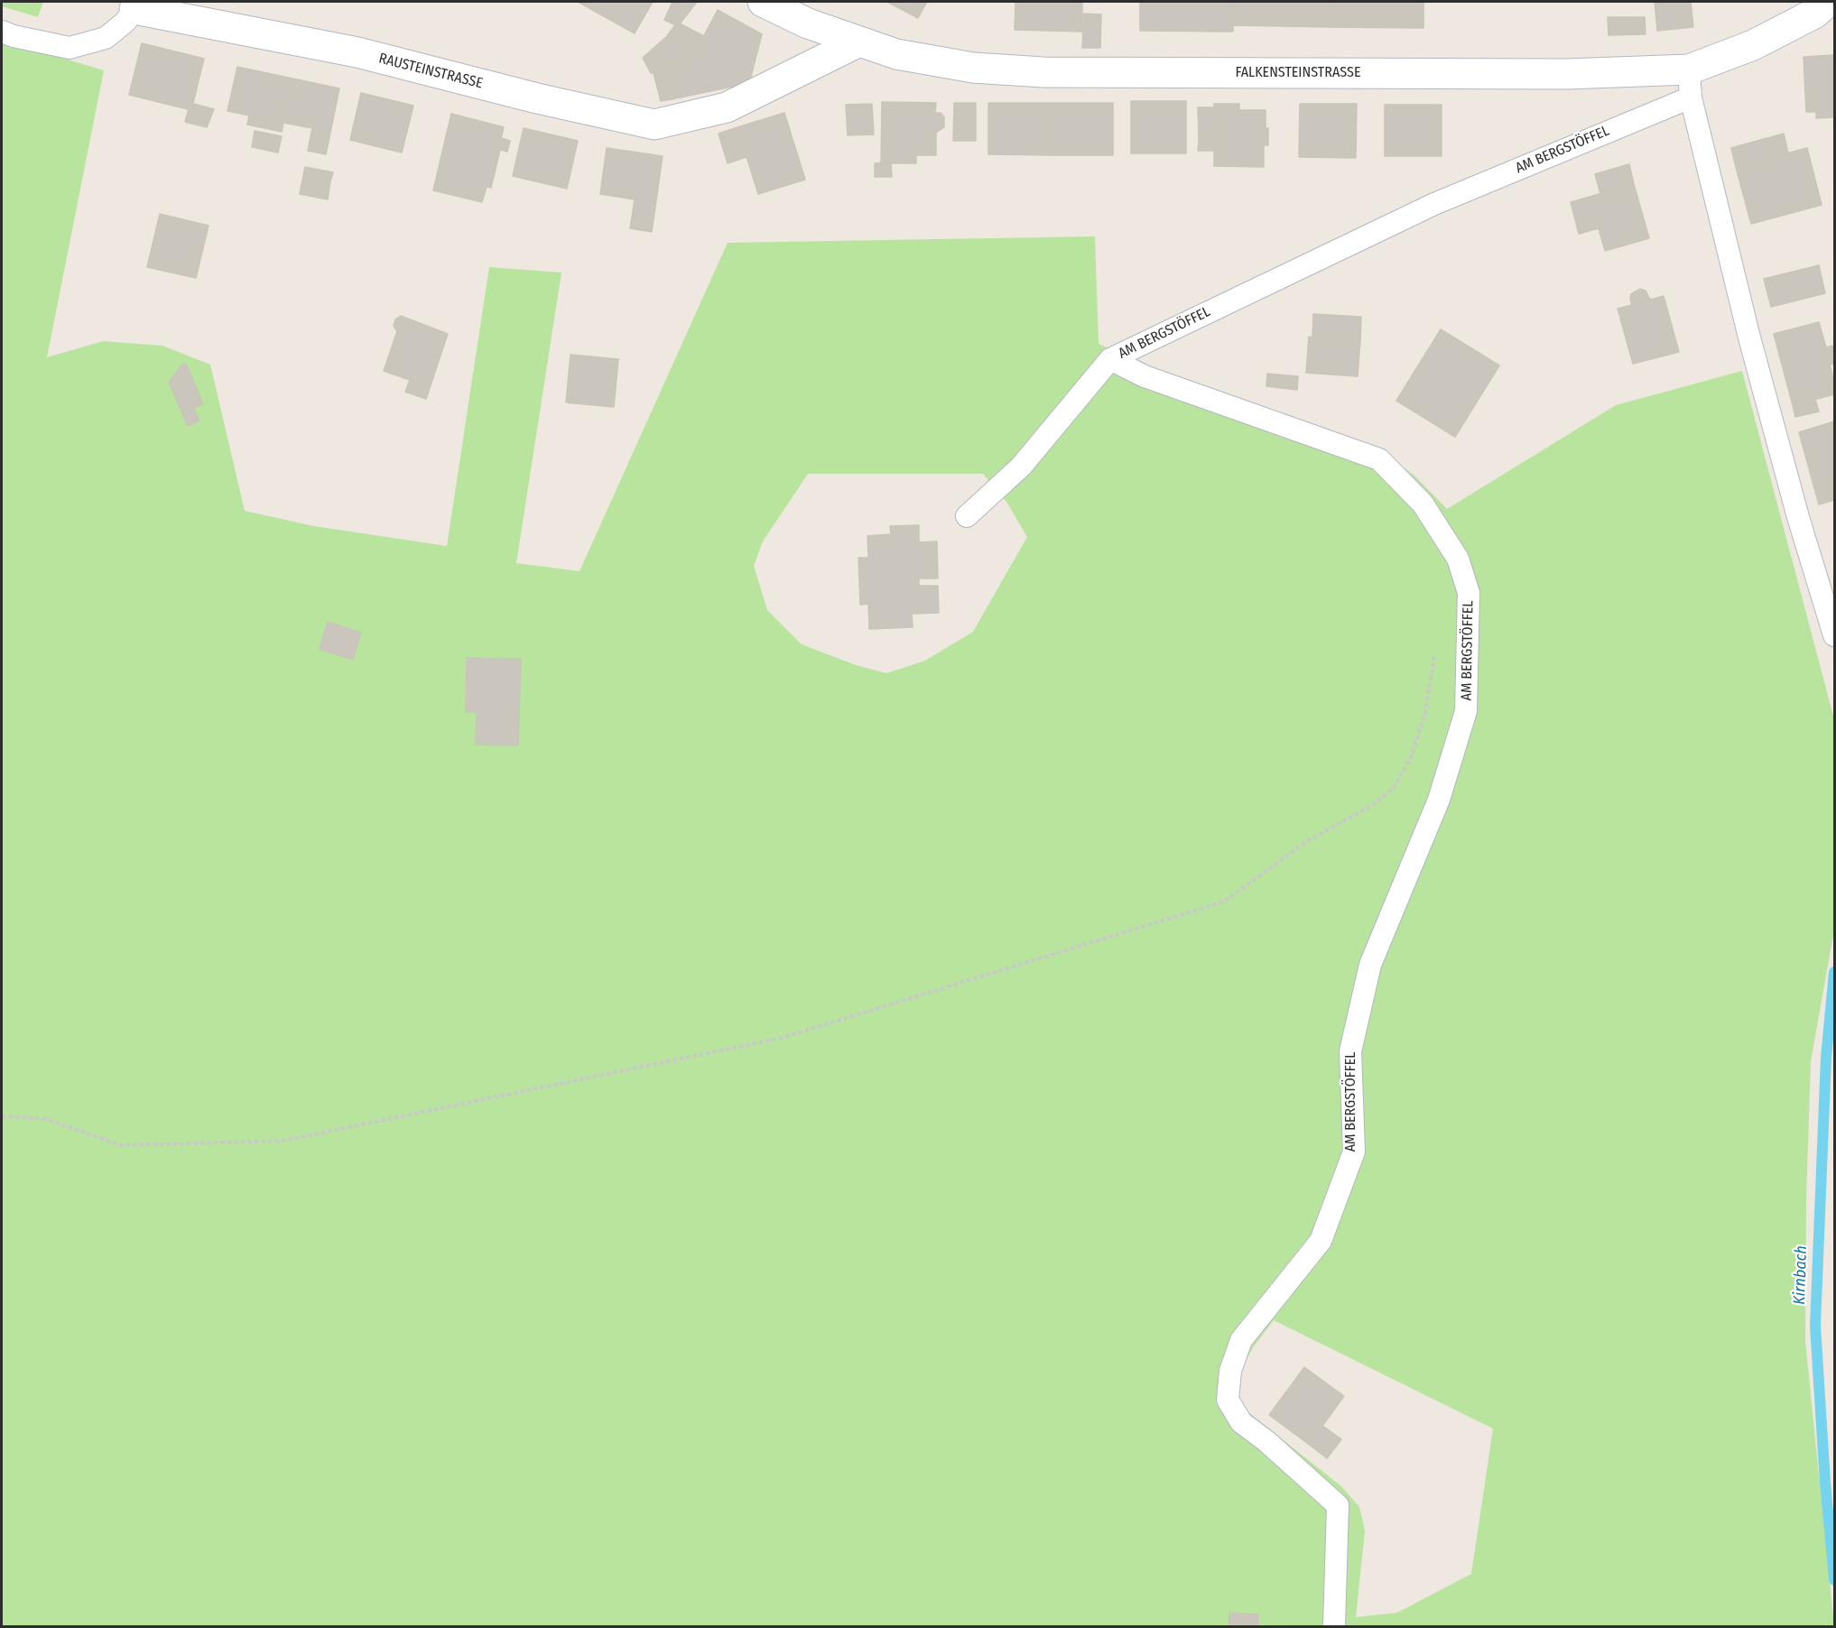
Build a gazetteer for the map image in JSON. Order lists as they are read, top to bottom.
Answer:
{
  "streets": {
    "street": ["RAUSTEINSTRASSE", "FALKENSTEINSTRASSE"],
    "lane": ["AM BERGSTÖFFEL"]
  },
  "crossings": [
    ["RAUSTEINSTRASSE", "FALKENSTEINSTRASSE"],
    ["FALKENSTEINSTRASSE", "AM BERGSTÖFFEL"]
  ],
  "water": ["Kirnbach"]
}
